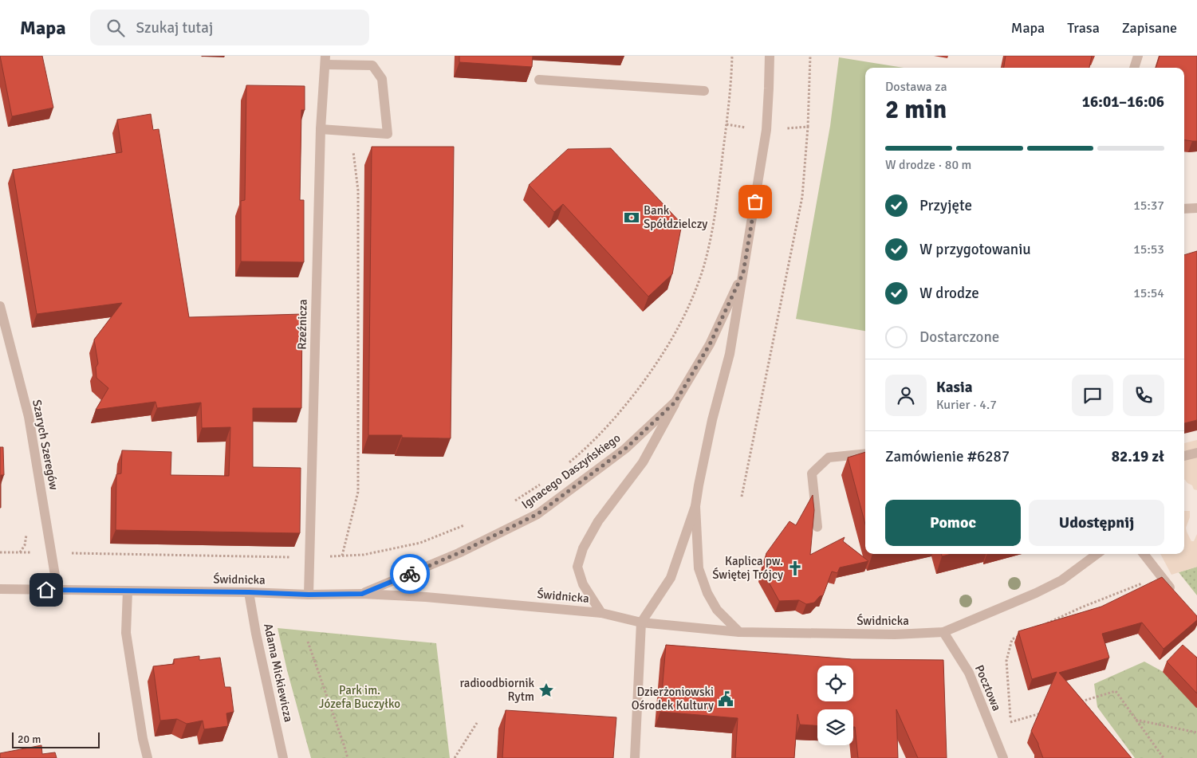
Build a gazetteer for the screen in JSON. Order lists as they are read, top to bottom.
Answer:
{
  "streets": {
    "street": [
      "Rzeźnicza",
      "Szarych Szeregów",
      "Ignacego Daszyńskiego",
      "Świdnicka",
      "Adama Mickiewicza",
      "Pocztowa"
    ]
  },
  "crossings": [
    ["Rzeźnicza", "Świdnicka"],
    ["Szarych Szeregów", "Świdnicka"],
    ["Ignacego Daszyńskiego", "Świdnicka"],
    ["Świdnicka", "Adama Mickiewicza"],
    ["Świdnicka", "Pocztowa"]
  ],
  "parks": ["Park im. Józefa Buczyłko"],
  "places": {
    "bank": ["Bank Spółdzielczy"],
    "church": ["Kaplica pw. Świętej Trójcy"],
    "place": ["radioodbiornik Rytm"],
    "public building": ["Dzierżoniowski Ośrodek Kultury"]
  },
  "scale_bar": "20 m",
  "page": {
    "header": "Mapa",
    "search": "Szukaj tutaj",
    "nav": ["Mapa", "Trasa", "Zapisane"],
    "heading": ["2 min", "Dostawa za", "16:01–16:06"],
    "panel": [
      "Kasia",
      "Kurier · 4.7",
      "Zamówienie #6287",
      "82.19 zł"
    ],
    "bar": "W drodze · 80 m",
    "list": [
      ["Przyjęte", "15:37"],
      ["W przygotowaniu", "15:53"],
      ["W drodze", "15:54"],
      "Dostarczone"
    ],
    "buttons": ["Pomoc", "Udostępnij"],
    "scale": "20 m"
  }
}
